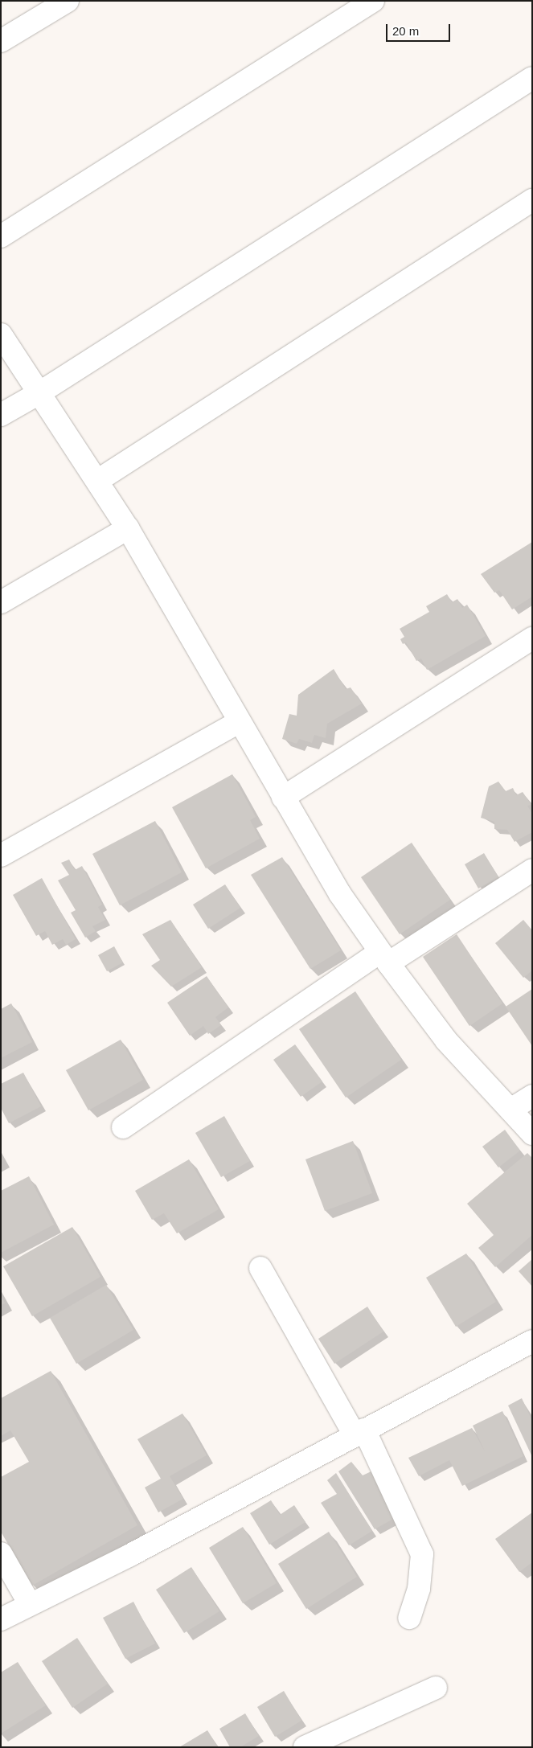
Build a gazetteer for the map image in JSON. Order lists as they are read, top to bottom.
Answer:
{
  "scale_bar": "20 m"
}
